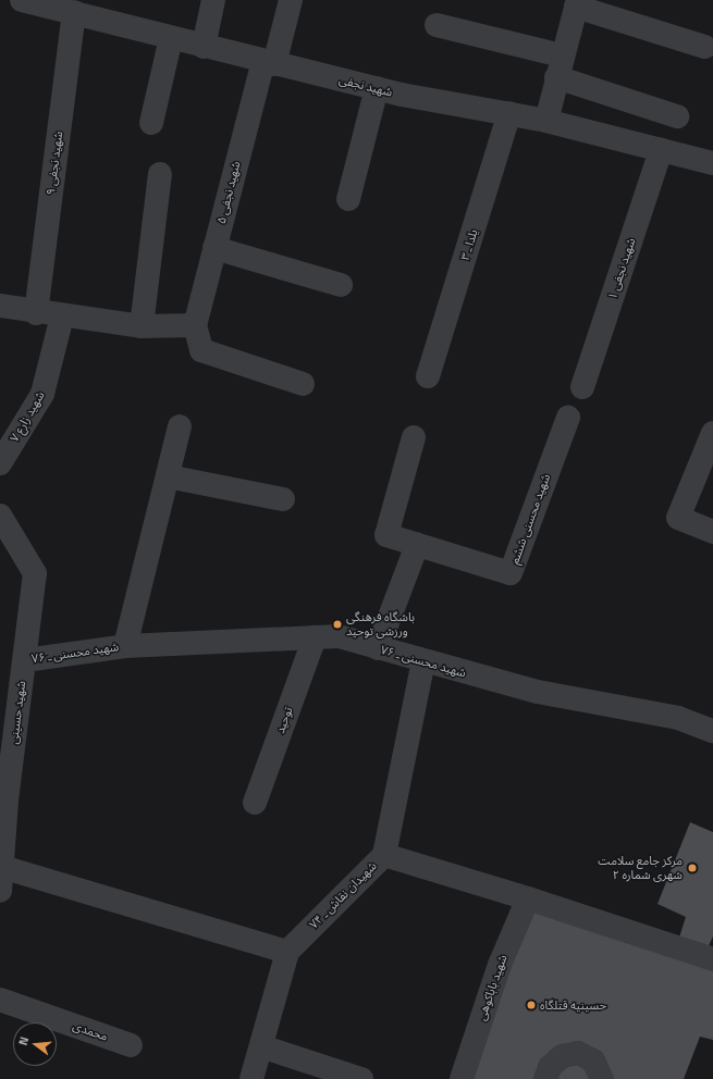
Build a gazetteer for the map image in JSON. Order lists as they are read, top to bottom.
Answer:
{
  "streets": {
    "street": [
      "شهید نجفی",
      "شهید نجفی ۹",
      "شهید نجفی ۵",
      "یلدا ـ ۳",
      "شهید نجفی ۱",
      "شهید زارع ۷",
      "شهید محسنی ششم",
      "شهید محسنی ـ ۷۶",
      "شهید حسینی",
      "توحید",
      "شهیدان نقاش ـ ۷۴",
      "شهید باباکوهی",
      "محمدی"
    ]
  },
  "crossings": [
    ["شهید نجفی", "شهید نجفی ۹"],
    ["شهید نجفی", "شهید نجفی ۵"],
    ["شهید نجفی", "یلدا ـ ۳"],
    ["شهید نجفی", "شهید نجفی ۱"],
    ["شهید محسنی ـ ۷۶", "شهید حسینی"],
    ["شهید محسنی ـ ۷۶", "توحید"],
    ["شهیدان نقاش ـ ۷۴", "شهید باباکوهی"]
  ],
  "places": ["باشگاه فرهنگی ورزشی توحید", "مرکز جامع سلامت شهری شماره ۲", "حسینیه قتلگاه"],
  "north": "left"
}
